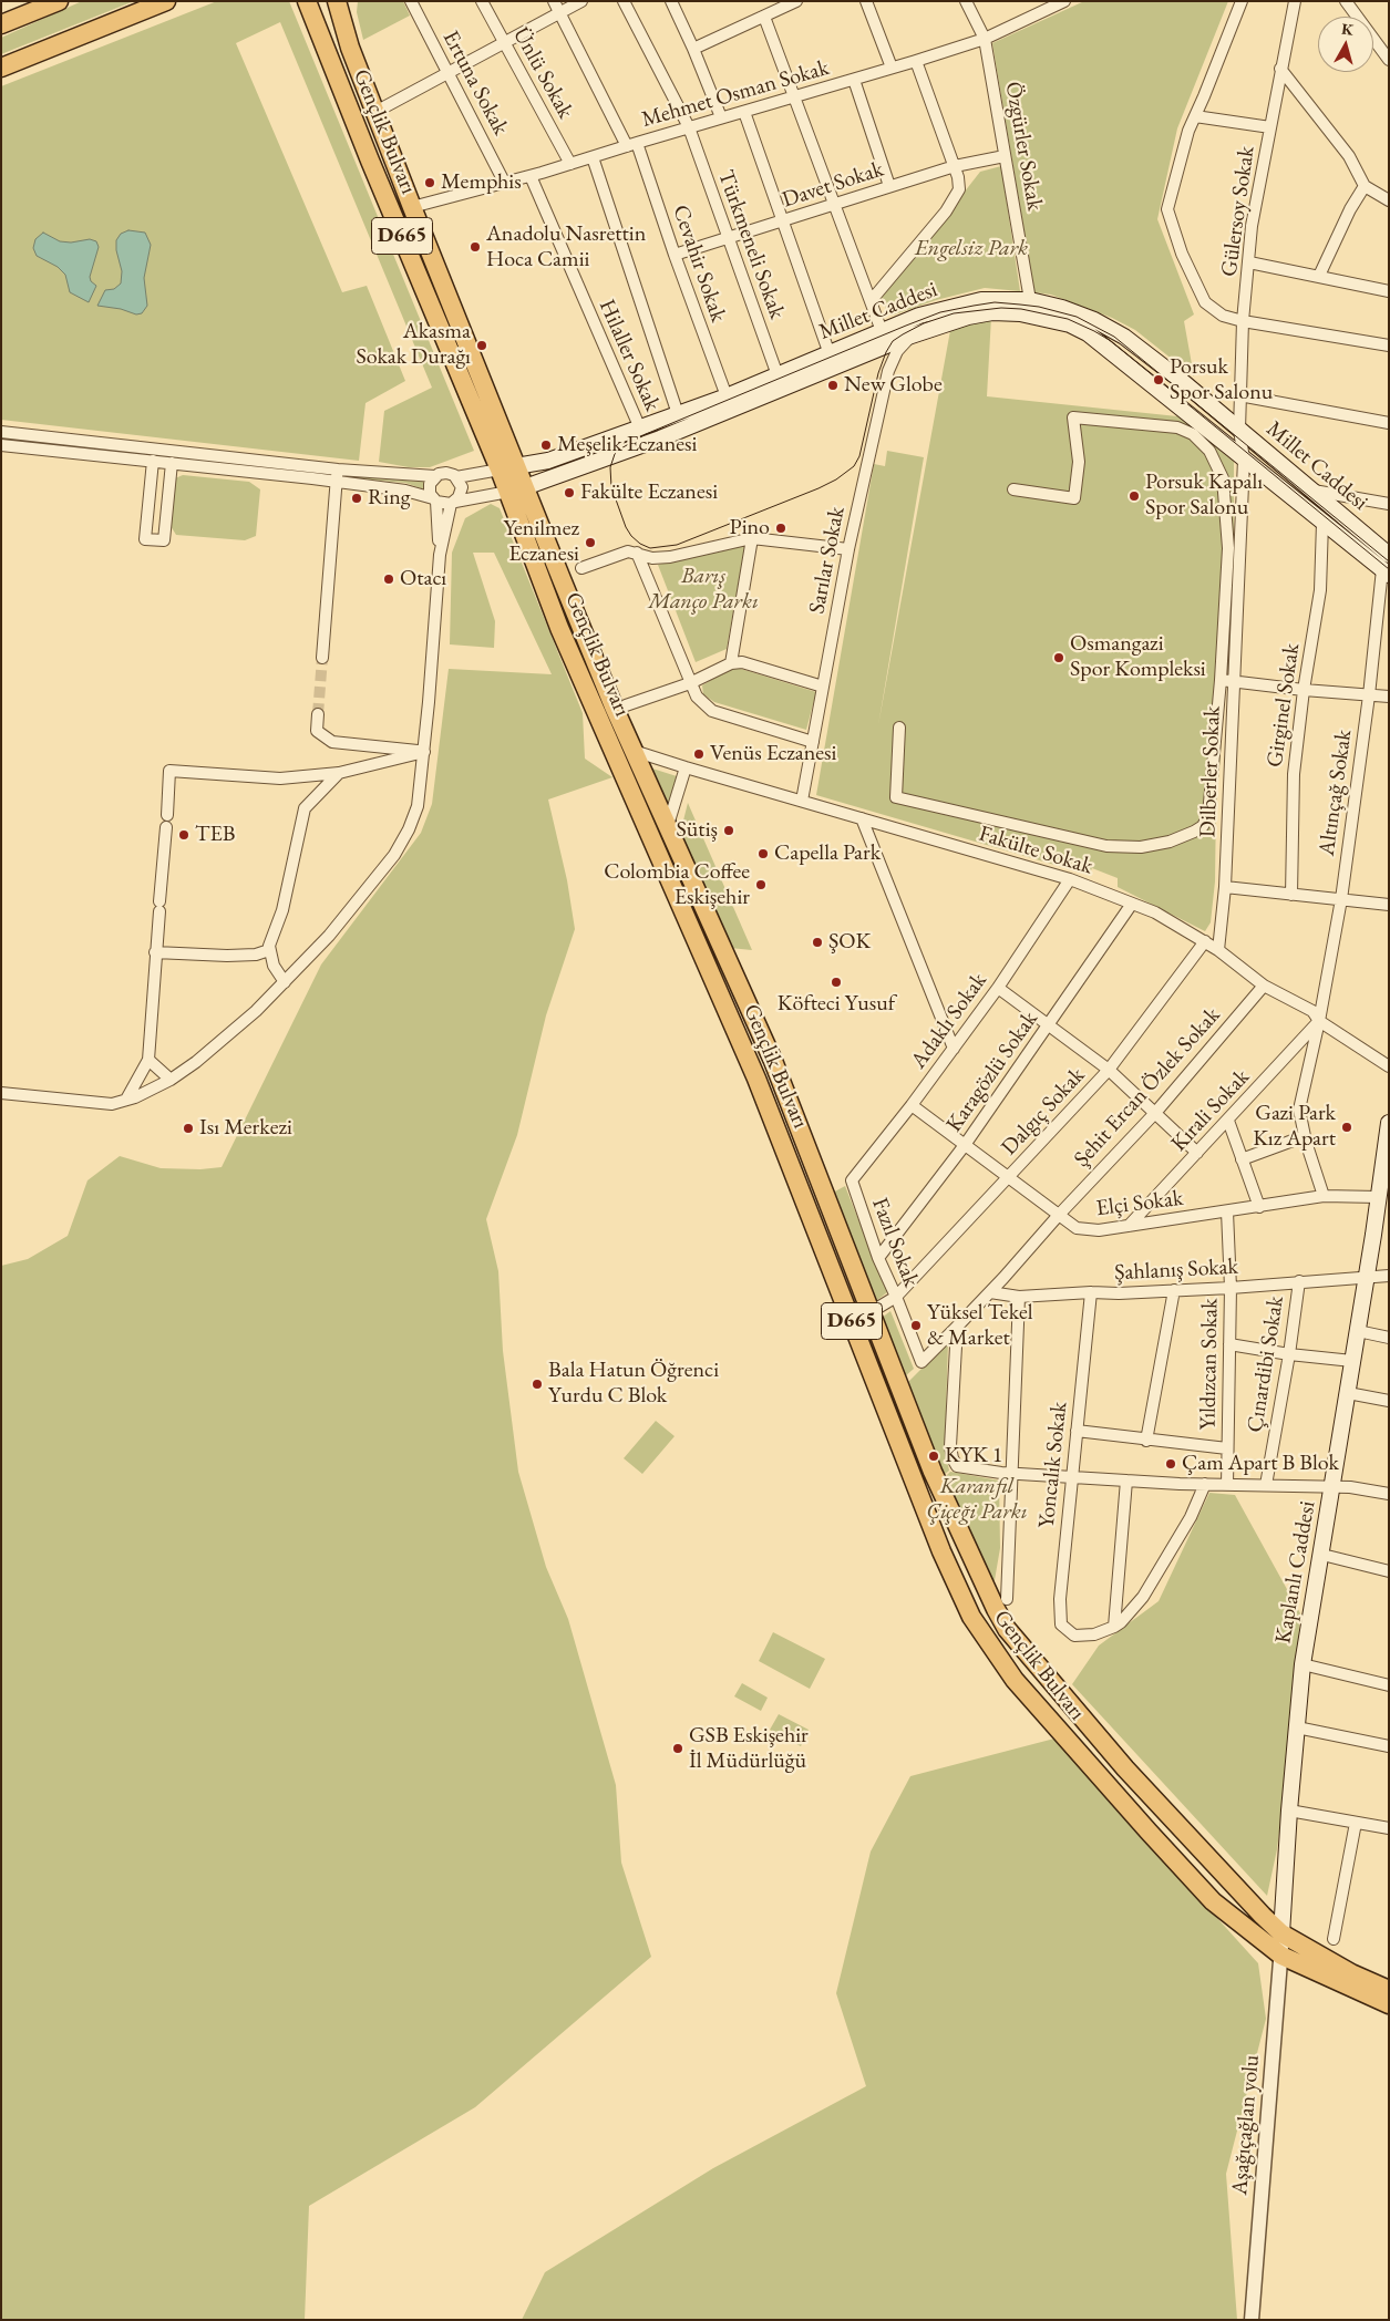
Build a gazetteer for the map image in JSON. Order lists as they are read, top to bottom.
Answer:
{
  "streets": {
    "highway": ["Gençlik Bulvarı", "D665"],
    "main road": ["Millet Caddesi", "Kaplanlı Caddesi"],
    "street": [
      "Ünlü Sokak",
      "Ertuna Sokak",
      "Mehmet Osman Sokak",
      "Özgürler Sokak",
      "Davet Sokak",
      "Gülersoy Sokak",
      "Türkmeneli Sokak",
      "Cevahir Sokak",
      "Hilaller Sokak",
      "Sarılar Sokak",
      "Girginel Sokak",
      "Dilberler Sokak",
      "Altınçağ Sokak",
      "Fakülte Sokak",
      "Adaklı Sokak",
      "Karagözlü Sokak",
      "Şehit Ercan Özlek Sokak",
      "Kırali Sokak",
      "Dalgıç Sokak",
      "Elçi Sokak",
      "Fazıl Sokak",
      "Şahlanış Sokak",
      "Yıldızcan Sokak",
      "Çınardibi Sokak",
      "Yoncalık Sokak",
      "Aşağıçağlan yolu"
    ]
  },
  "crossings": [
    ["Ünlü Sokak", "Mehmet Osman Sokak"],
    ["Ertuna Sokak", "Mehmet Osman Sokak"],
    ["Mehmet Osman Sokak", "Gençlik Bulvarı"],
    ["Mehmet Osman Sokak", "Özgürler Sokak"],
    ["Mehmet Osman Sokak", "Türkmeneli Sokak"],
    ["Mehmet Osman Sokak", "Cevahir Sokak"],
    ["Mehmet Osman Sokak", "Hilaller Sokak"],
    ["Gençlik Bulvarı", "Millet Caddesi"],
    ["Gençlik Bulvarı", "Fakülte Sokak"],
    ["Gençlik Bulvarı", "Dalgıç Sokak"],
    ["Gençlik Bulvarı", "Kaplanlı Caddesi"],
    ["Gençlik Bulvarı", "Aşağıçağlan yolu"],
    ["Özgürler Sokak", "Davet Sokak"],
    ["Özgürler Sokak", "Millet Caddesi"],
    ["Davet Sokak", "Türkmeneli Sokak"],
    ["Davet Sokak", "Cevahir Sokak"],
    ["Gülersoy Sokak", "Millet Caddesi"],
    ["Gülersoy Sokak", "Dilberler Sokak"],
    ["Türkmeneli Sokak", "Millet Caddesi"],
    ["Cevahir Sokak", "Millet Caddesi"],
    ["Millet Caddesi", "Hilaller Sokak"],
    ["Millet Caddesi", "Sarılar Sokak"],
    ["Millet Caddesi", "Girginel Sokak"],
    ["Millet Caddesi", "Dilberler Sokak"],
    ["Millet Caddesi", "Altınçağ Sokak"],
    ["Sarılar Sokak", "Fakülte Sokak"],
    ["Dilberler Sokak", "Fakülte Sokak"],
    ["Altınçağ Sokak", "Fakülte Sokak"],
    ["Altınçağ Sokak", "Kırali Sokak"],
    ["Altınçağ Sokak", "Elçi Sokak"],
    ["Fakülte Sokak", "Adaklı Sokak"],
    ["Fakülte Sokak", "Karagözlü Sokak"],
    ["Fakülte Sokak", "Şehit Ercan Özlek Sokak"],
    ["Fakülte Sokak", "Kırali Sokak"],
    ["Fakülte Sokak", "Dalgıç Sokak"],
    ["Adaklı Sokak", "Elçi Sokak"],
    ["Adaklı Sokak", "Fazıl Sokak"],
    ["Karagözlü Sokak", "Elçi Sokak"],
    ["Karagözlü Sokak", "Fazıl Sokak"],
    ["Şehit Ercan Özlek Sokak", "Elçi Sokak"],
    ["Kırali Sokak", "Elçi Sokak"],
    ["Dalgıç Sokak", "Elçi Sokak"],
    ["Dalgıç Sokak", "Fazıl Sokak"],
    ["Elçi Sokak", "Yıldızcan Sokak"],
    ["Elçi Sokak", "Kaplanlı Caddesi"],
    ["Şahlanış Sokak", "Yıldızcan Sokak"],
    ["Şahlanış Sokak", "Çınardibi Sokak"],
    ["Şahlanış Sokak", "Yoncalık Sokak"],
    ["Şahlanış Sokak", "Kaplanlı Caddesi"],
    ["Kaplanlı Caddesi", "Aşağıçağlan yolu"]
  ],
  "parks": ["Engelsiz Park", "Barış Manço Parkı", "Karanfil Çiçeği Parkı"],
  "places": [
    "Memphis",
    "Anadolu Nasrettin Hoca Camii",
    "Akasma Sokak Durağı",
    "Porsuk Spor Salonu",
    "New Globe",
    "Meşelik Eczanesi",
    "Fakülte Eczanesi",
    "Porsuk Kapalı Spor Salonu",
    "Ring",
    "Pino",
    "Yenilmez Eczanesi",
    "Otacı",
    "Osmangazi Spor Kompleksi",
    "Venüs Eczanesi",
    "Sütiş",
    "TEB",
    "Capella Park",
    "Colombia Coffee Eskişehir",
    "ŞOK",
    "Köfteci Yusuf",
    "Gazi Park Kız Apart",
    "Isı Merkezi",
    "Yüksel Tekel & Market",
    "Bala Hatun Öğrenci Yurdu C Blok",
    "KYK 1",
    "Çam Apart B Blok",
    "GSB Eskişehir İl Müdürlüğü"
  ],
  "north": "top"
}
